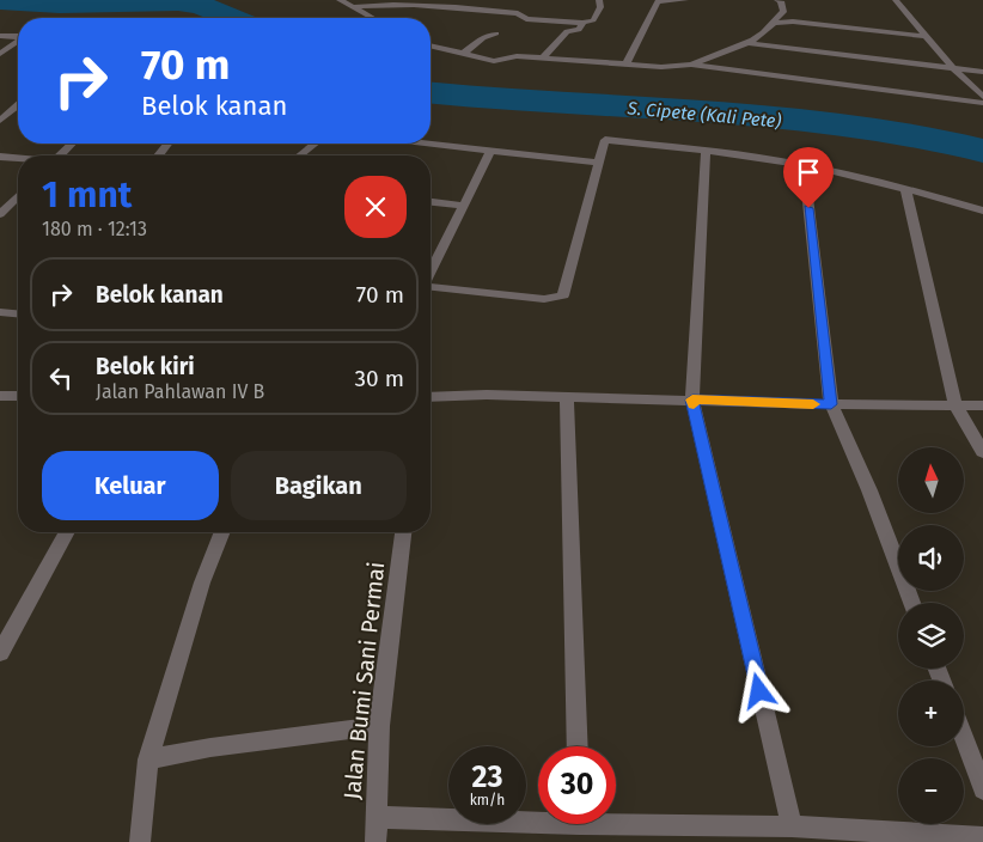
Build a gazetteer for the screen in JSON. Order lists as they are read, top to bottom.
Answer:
{
  "streets": {
    "street": ["Jalan Bumi Sani Permai"]
  },
  "water": ["S. Cipete (Kali Pete)"],
  "north": "top",
  "page": {
    "turn": ["70 m", "Belok kanan"],
    "heading": ["1 mnt", "180 m · 12:13"],
    "list": [
      {
        "name": "Belok kanan",
        "value": "70 m"
      },
      {
        "name": "Belok kiri",
        "note": "Jalan Pahlawan IV B",
        "value": "30 m"
      }
    ],
    "buttons": ["Keluar", "Bagikan"],
    "map_buttons": ["+", "−"],
    "speed": "23 km/h",
    "limit": "30"
  }
}
